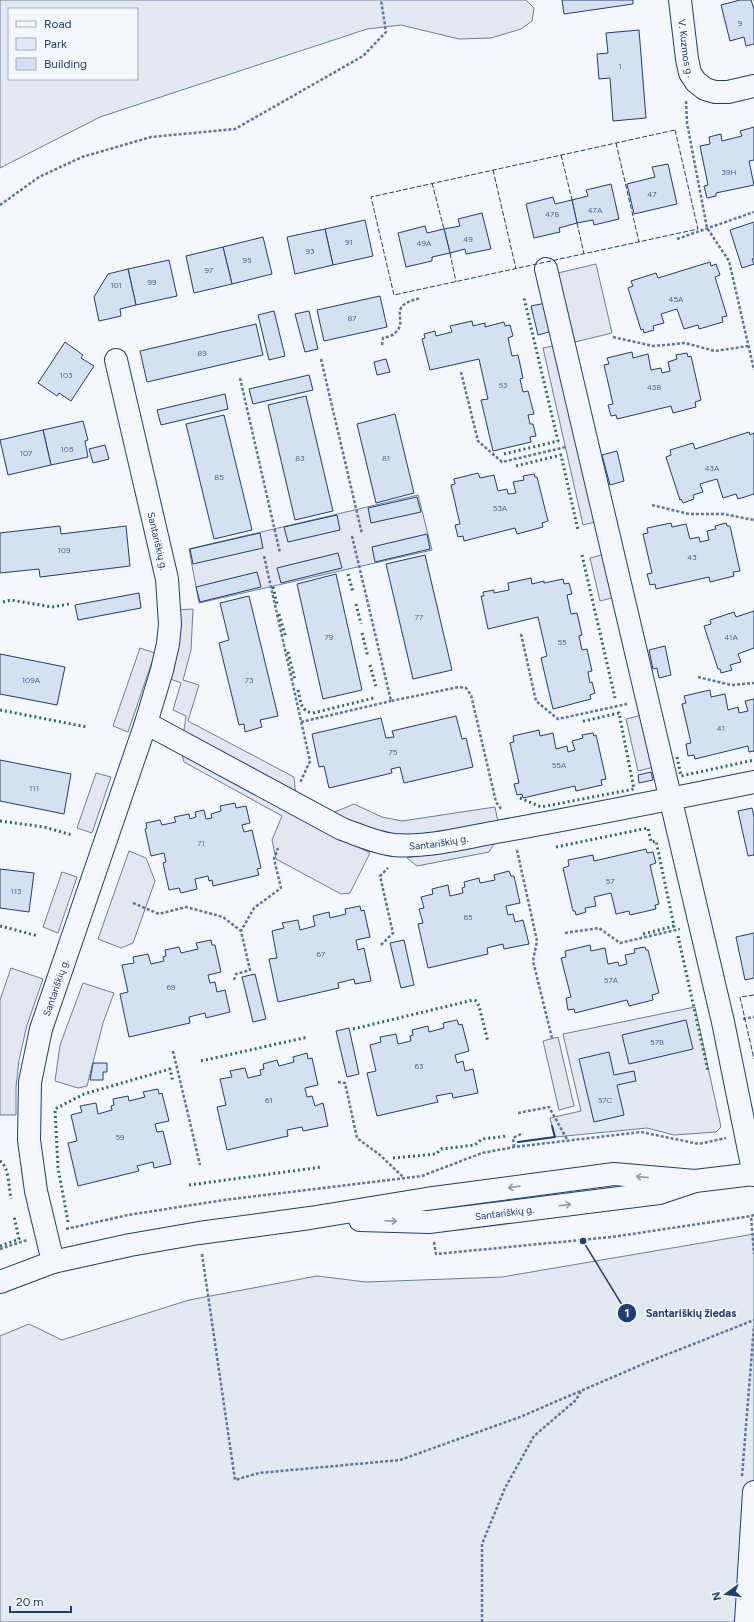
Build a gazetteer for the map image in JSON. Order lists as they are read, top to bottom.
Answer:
{
  "streets": {
    "street": ["V. Kuzmos g.", "Santariškių g."]
  },
  "places": ["Santariškių žiedas"],
  "house_numbers": [
    "9",
    "1",
    "39H",
    "47",
    "47A",
    "47B",
    "49",
    "91",
    "49A",
    "93",
    "95",
    "97",
    "99",
    "101",
    "45A",
    "87",
    "89",
    "103",
    "53",
    "43B",
    "105",
    "107",
    "83",
    "81",
    "43A",
    "85",
    "53A",
    "109",
    "43",
    "77",
    "79",
    "41A",
    "55",
    "109A",
    "73",
    "41",
    "75",
    "55A",
    "111",
    "71",
    "57",
    "113",
    "65",
    "67",
    "57A",
    "69",
    "57B",
    "63",
    "61",
    "57C",
    "59"
  ],
  "legend": ["Road", "Park", "Building"],
  "scale_bar": "20 m",
  "north": "left"
}
